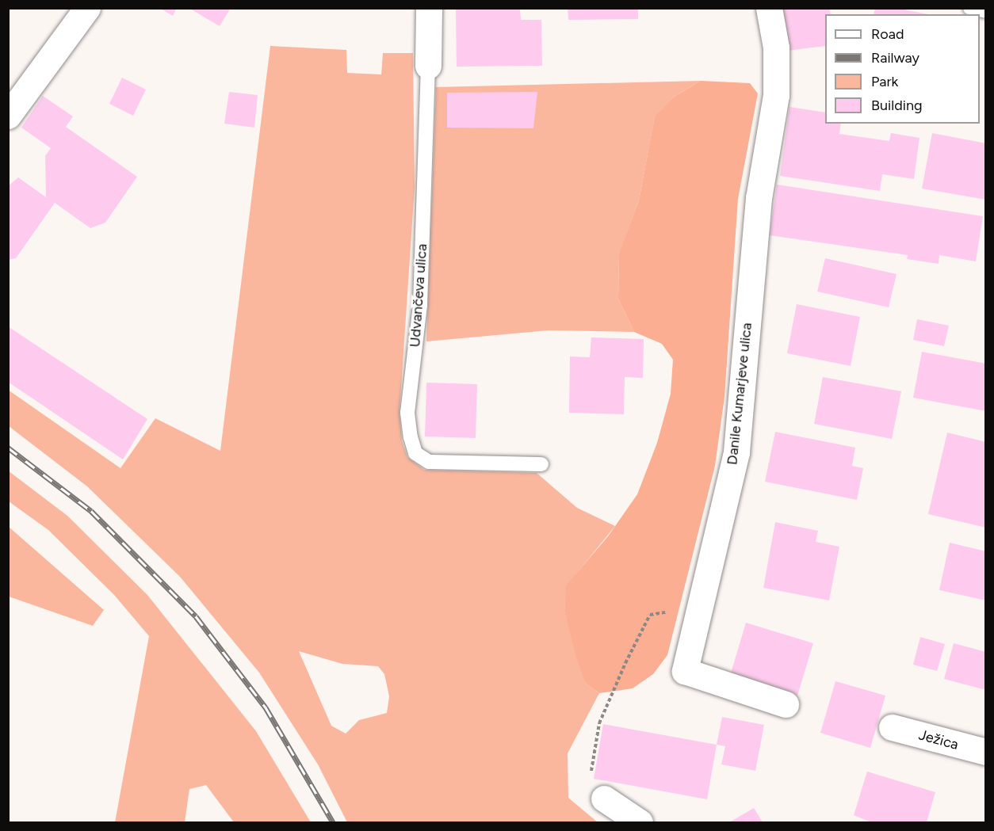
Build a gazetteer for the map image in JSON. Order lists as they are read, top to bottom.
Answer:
{
  "streets": {
    "street": ["Udvančeva ulica", "Danile Kumarjeve ulica", "Ježica"]
  },
  "legend": [
    "Road",
    "Railway",
    "Park",
    "Building"
  ]
}
